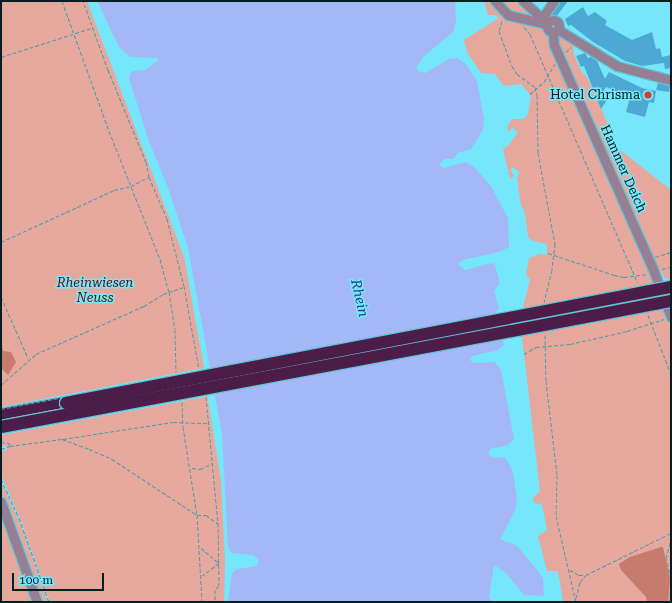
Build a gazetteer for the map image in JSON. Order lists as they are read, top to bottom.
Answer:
{
  "streets": {
    "street": ["Hammer Deich"]
  },
  "water": ["Rhein"],
  "parks": ["Rheinwiesen Neuss"],
  "places": ["Hotel Chrisma"],
  "scale_bar": "100 m"
}
